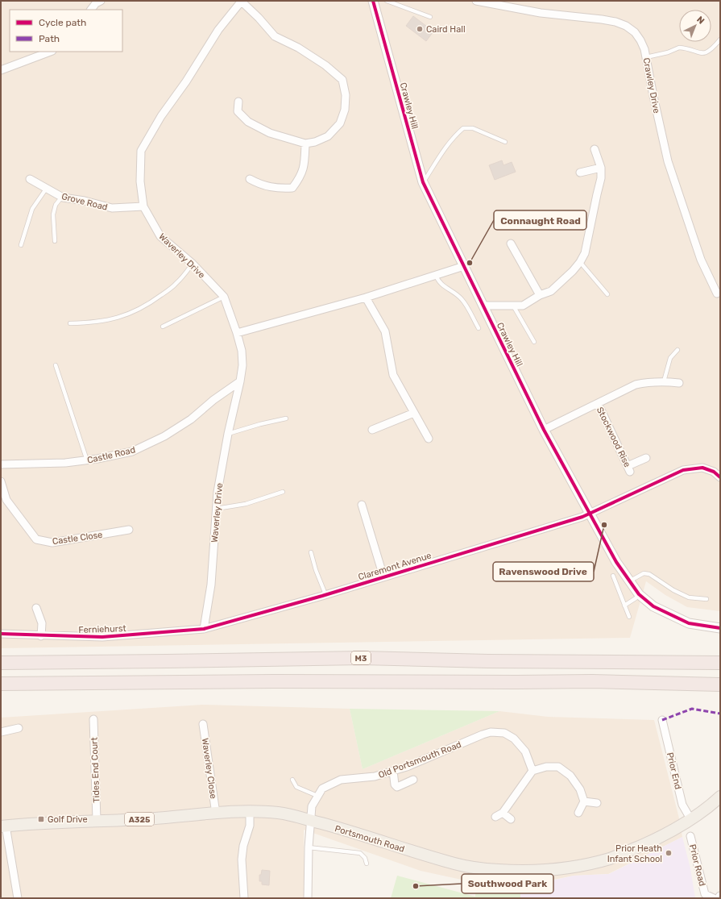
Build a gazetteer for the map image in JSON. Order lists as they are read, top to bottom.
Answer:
{
  "streets": {
    "highway": ["M3"],
    "main road": ["A325", "Portsmouth Road"],
    "street": [
      "Crawley Drive",
      "Crawley Hill",
      "Grove Road",
      "Waverley Drive",
      "Stockwood Rise",
      "Castle Road",
      "Castle Close",
      "Claremont Avenue",
      "Ferniehurst",
      "Old Portsmouth Road",
      "Waverley Close",
      "Tides End Court",
      "Prior End",
      "Prior Road"
    ]
  },
  "crossings": [
    ["Crawley Hill", "Stockwood Rise"],
    ["Crawley Hill", "Claremont Avenue"],
    ["Grove Road", "Waverley Drive"],
    ["Waverley Drive", "Castle Road"],
    ["Waverley Drive", "Claremont Avenue"],
    ["Waverley Drive", "Ferniehurst"],
    ["Claremont Avenue", "Ferniehurst"],
    ["Old Portsmouth Road", "Portsmouth Road"],
    ["Waverley Close", "Portsmouth Road"],
    ["Tides End Court", "Portsmouth Road"],
    ["Prior End", "Portsmouth Road"]
  ],
  "places": {
    "other": [
      "Caird Hall",
      "Connaught Road",
      "Ravenswood Drive",
      "Prior Heath Infant School",
      "Southwood Park"
    ],
    "transit": ["Golf Drive"]
  },
  "legend": ["Cycle path", "Path"],
  "north": "top right"
}
